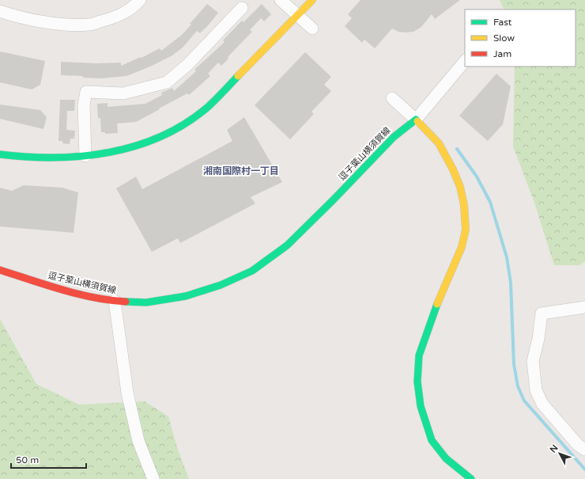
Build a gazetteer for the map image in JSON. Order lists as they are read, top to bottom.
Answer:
{
  "streets": {
    "main road": ["逗子葉山横須賀線"]
  },
  "districts": ["湘南国際村一丁目"],
  "legend": ["Fast", "Slow", "Jam"],
  "scale_bar": "50 m",
  "north": "top left"
}
